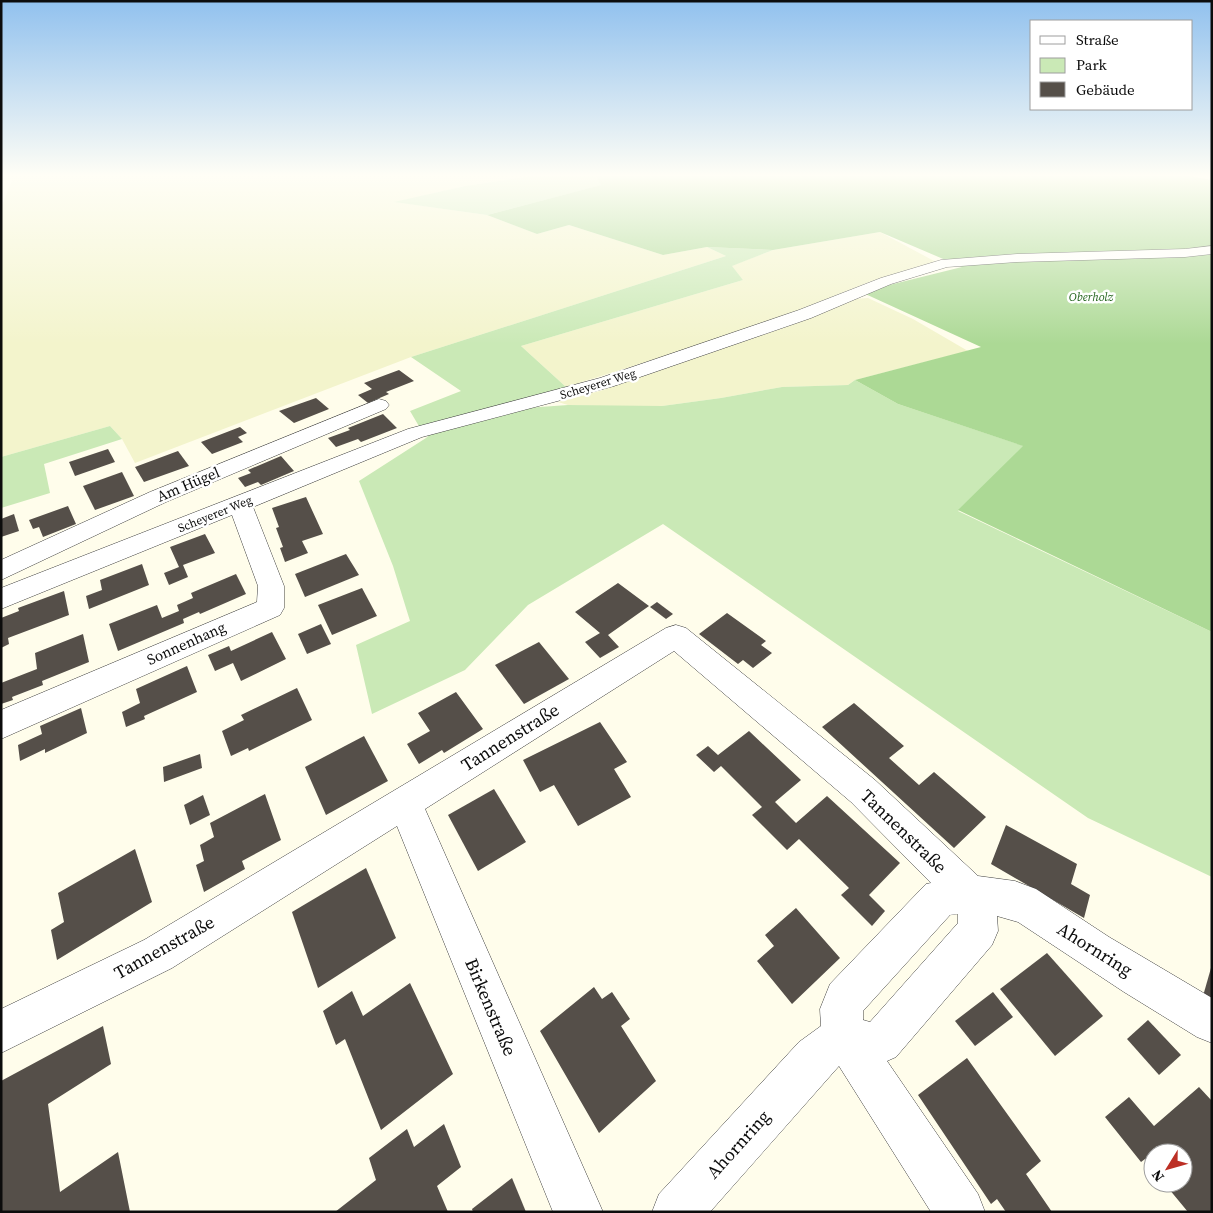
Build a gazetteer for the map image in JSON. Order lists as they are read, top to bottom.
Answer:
{
  "streets": {
    "street": [
      "Scheyerer Weg",
      "Am Hügel",
      "Sonnenhang",
      "Tannenstraße",
      "Ahornring",
      "Birkenstraße"
    ]
  },
  "crossings": [
    ["Scheyerer Weg", "Sonnenhang"],
    ["Tannenstraße", "Ahornring"],
    ["Tannenstraße", "Birkenstraße"]
  ],
  "parks": ["Oberholz"],
  "legend": ["Straße", "Park", "Gebäude"],
  "north": "bottom left"
}
